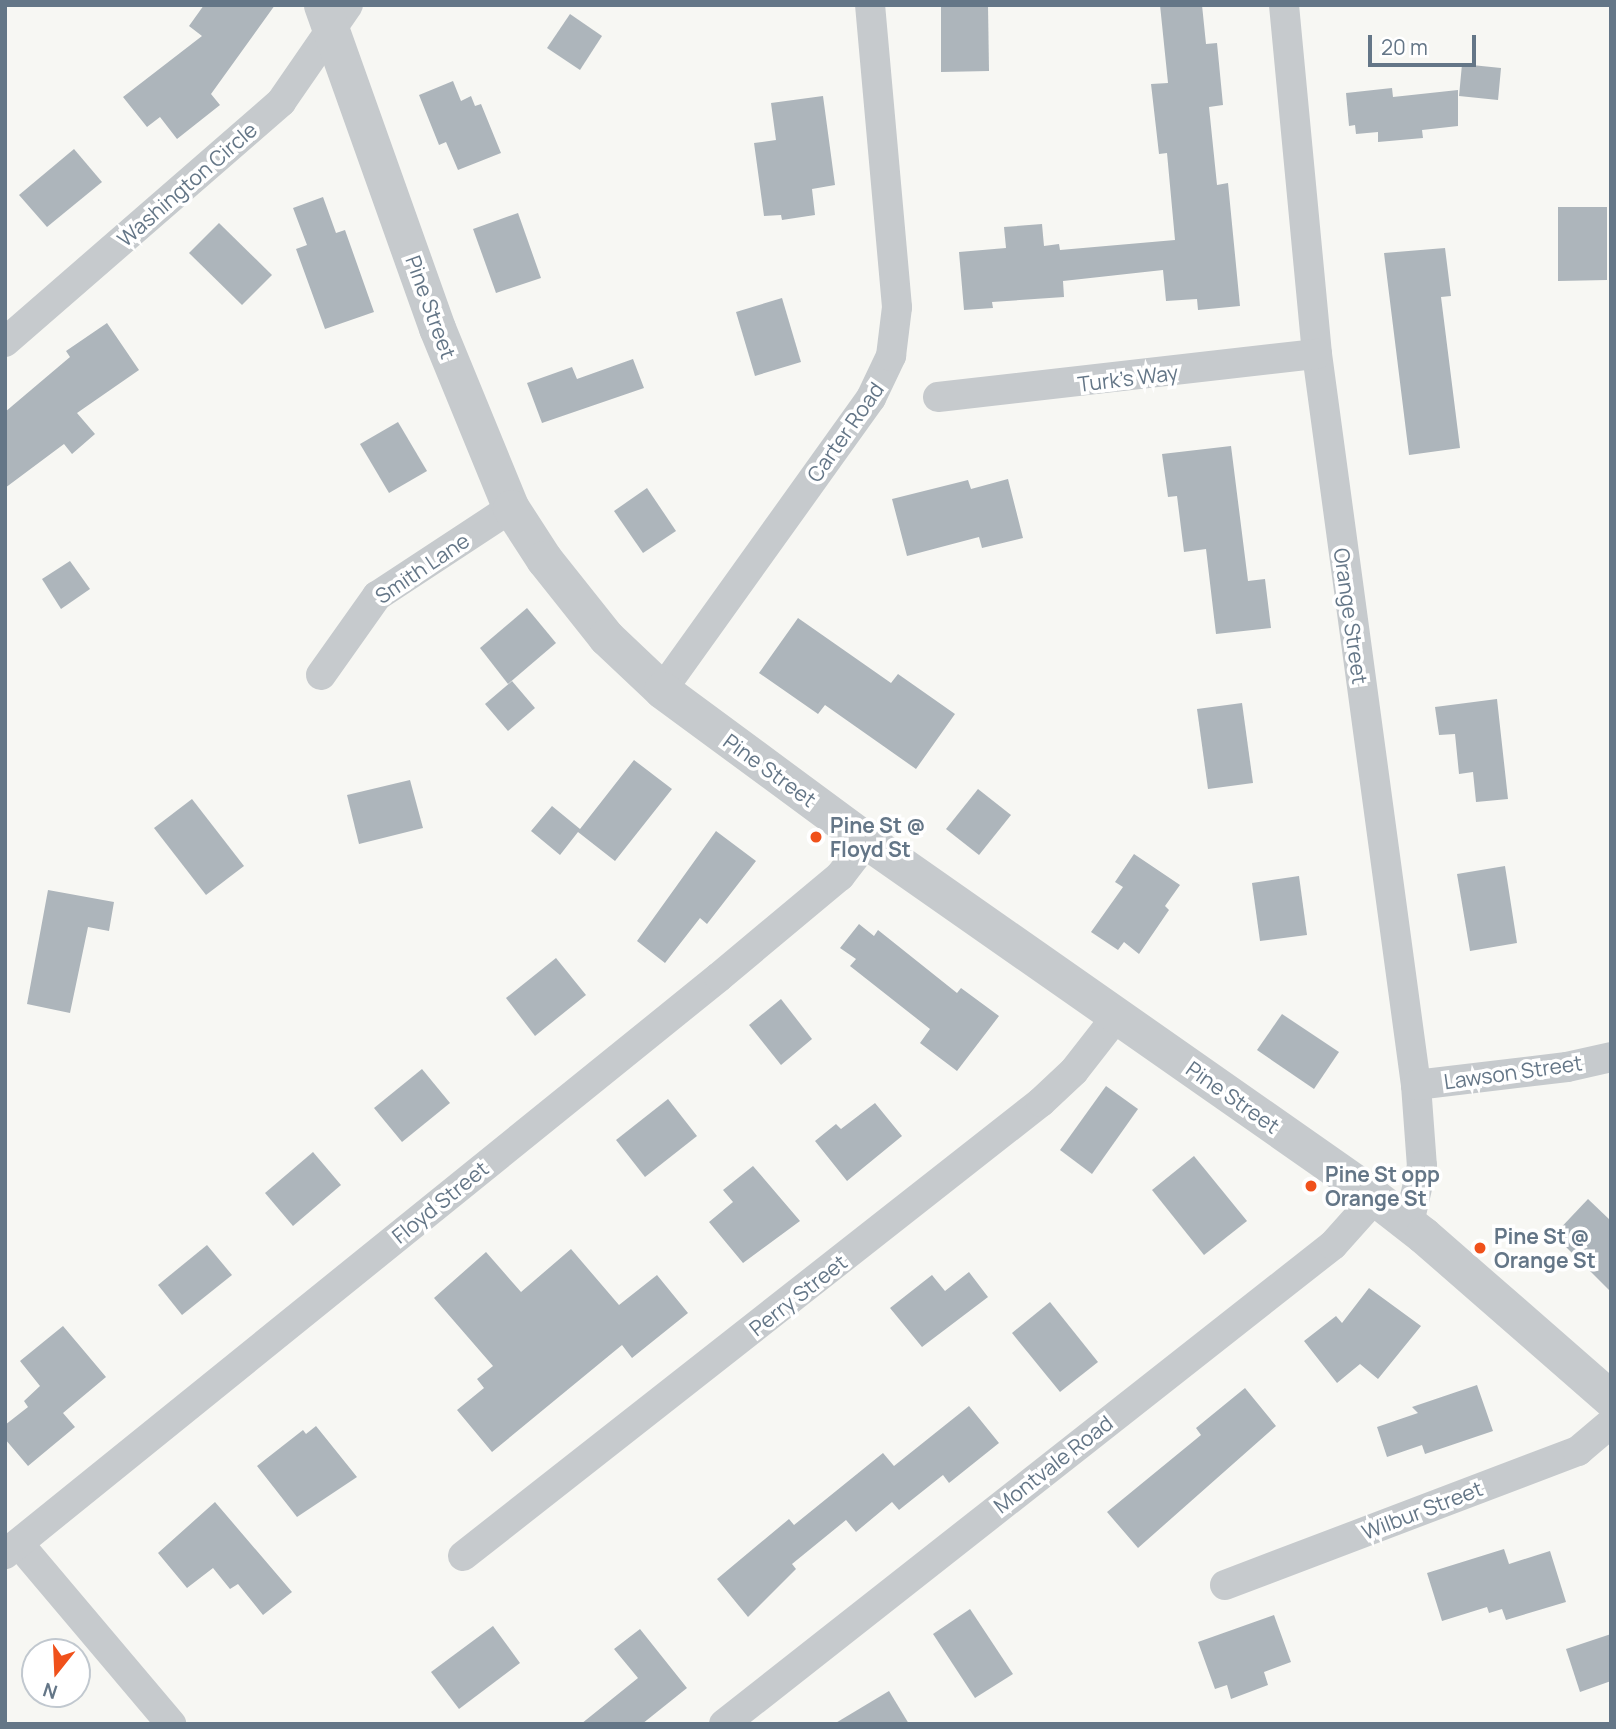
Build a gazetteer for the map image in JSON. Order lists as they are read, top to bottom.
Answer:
{
  "streets": {
    "street": [
      "Washington Circle",
      "Pine Street",
      "Turk's Way",
      "Carter Road",
      "Smith Lane",
      "Orange Street",
      "Lawson Street",
      "Floyd Street",
      "Perry Street",
      "Montvale Road",
      "Wilbur Street"
    ]
  },
  "crossings": [
    ["Washington Circle", "Pine Street"],
    ["Pine Street", "Carter Road"],
    ["Pine Street", "Smith Lane"],
    ["Pine Street", "Orange Street"],
    ["Pine Street", "Floyd Street"],
    ["Pine Street", "Perry Street"],
    ["Pine Street", "Montvale Road"],
    ["Turk's Way", "Orange Street"],
    ["Orange Street", "Lawson Street"]
  ],
  "places": ["Pine St @ Floyd St", "Pine St opp Orange St", "Pine St @ Orange St"],
  "scale_bar": "20 m",
  "north": "bottom"
}
